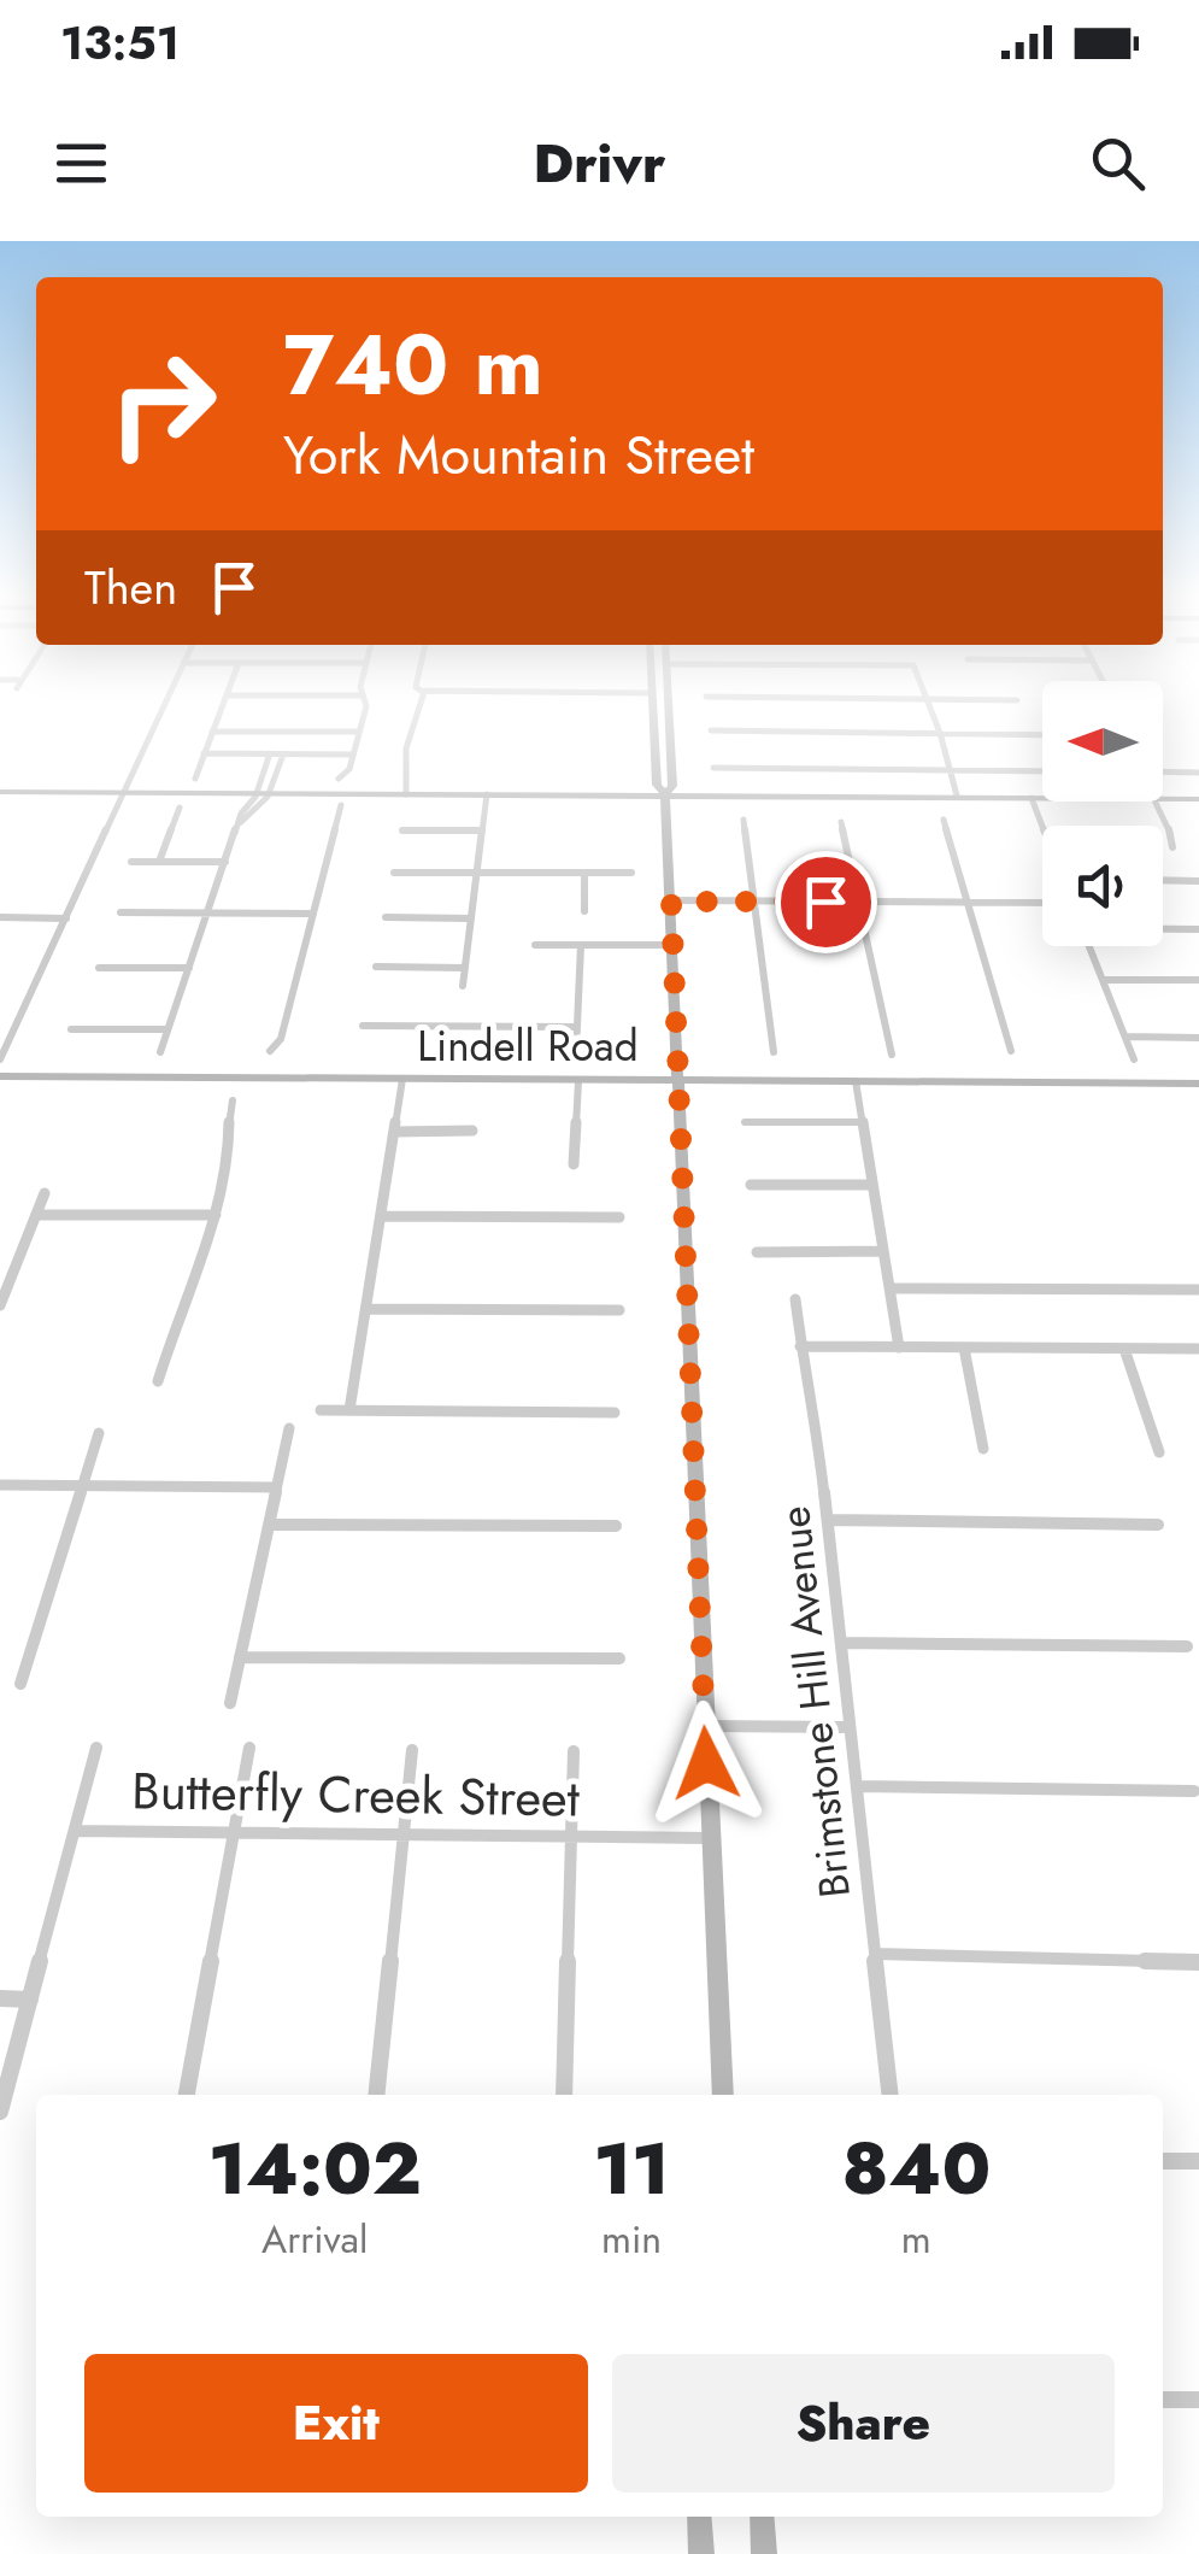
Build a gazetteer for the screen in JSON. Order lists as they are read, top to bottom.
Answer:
{
  "streets": {
    "main road": ["Lindell Road"],
    "street": ["Brimstone Hill Avenue", "Butterfly Creek Street"]
  },
  "north": "left",
  "page": {
    "status": "13:51",
    "header": "Drivr",
    "turn": ["740 m", "York Mountain Street"],
    "then": "Then",
    "eta": [
      "14:02",
      "Arrival",
      "11",
      "min",
      "840",
      "m"
    ],
    "buttons": ["Exit", "Share"]
  }
}
